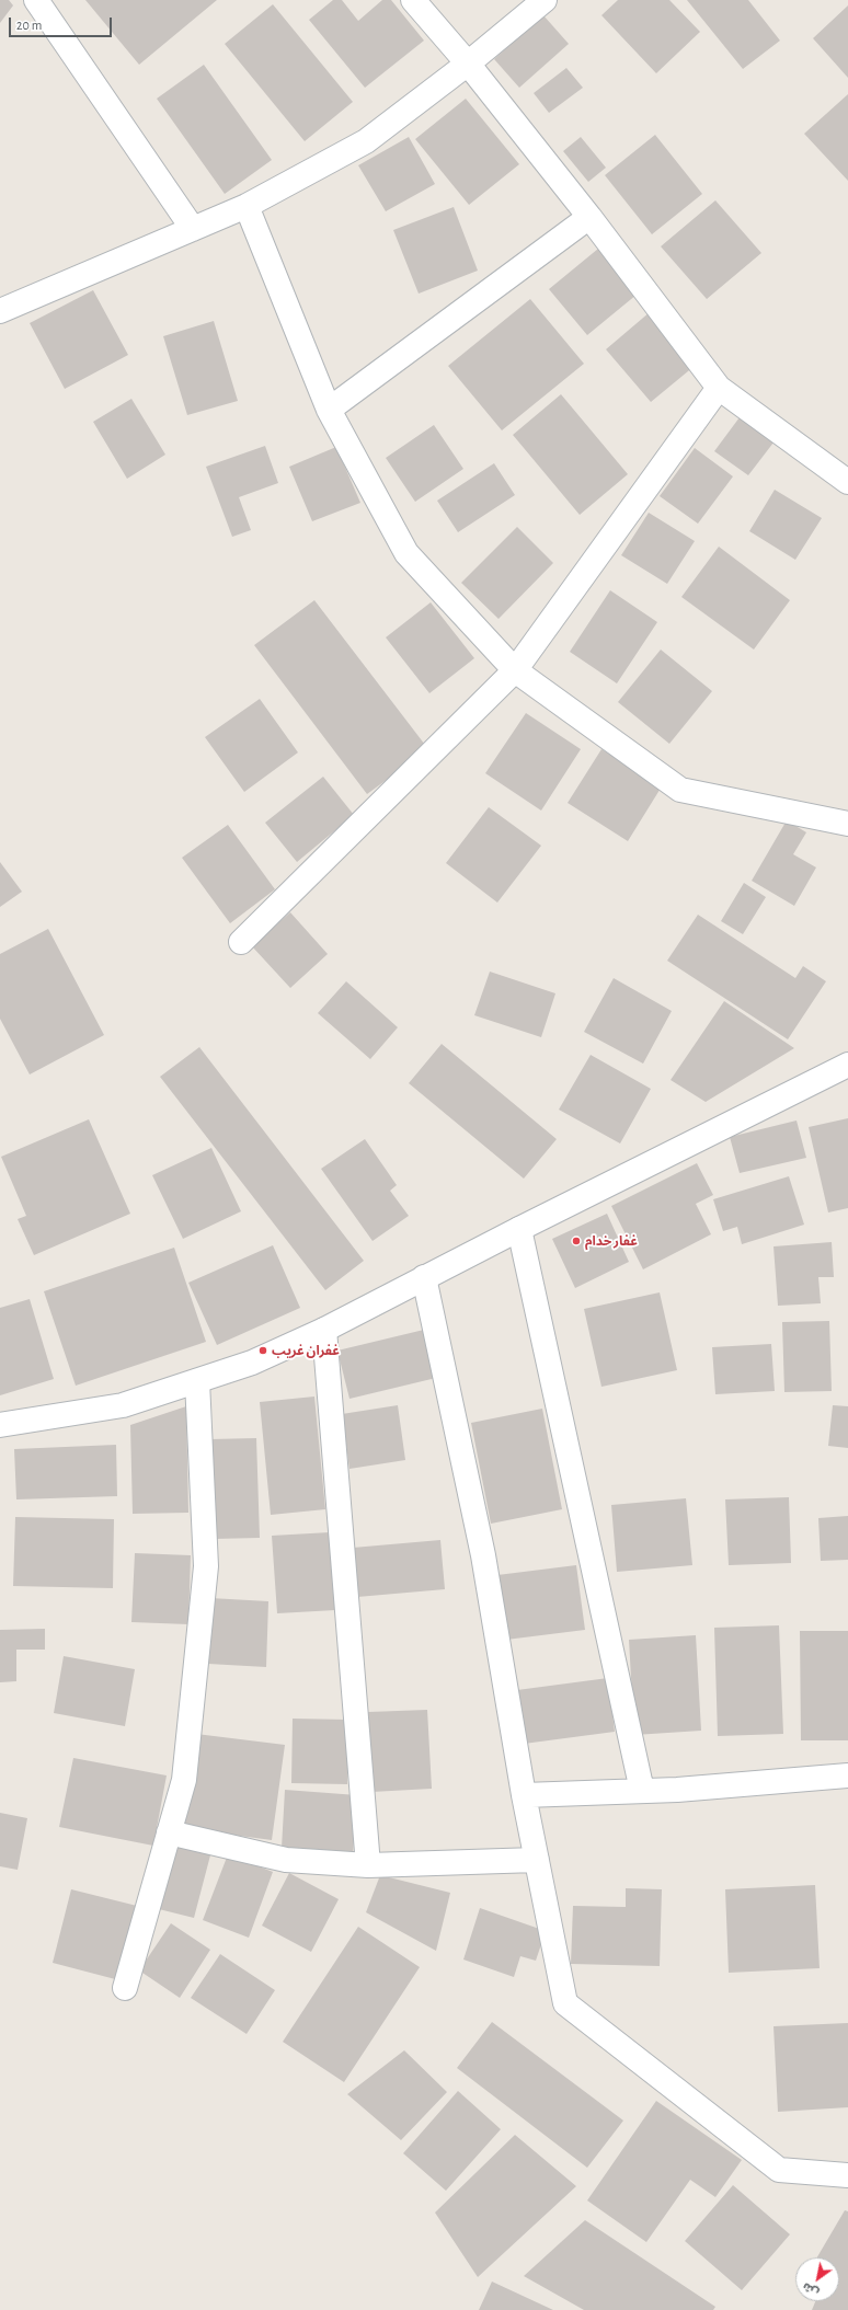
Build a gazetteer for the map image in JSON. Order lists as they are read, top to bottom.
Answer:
{
  "places": ["غفار خدام", "غفران غريب"],
  "scale_bar": "20 m",
  "north": "bottom left"
}
